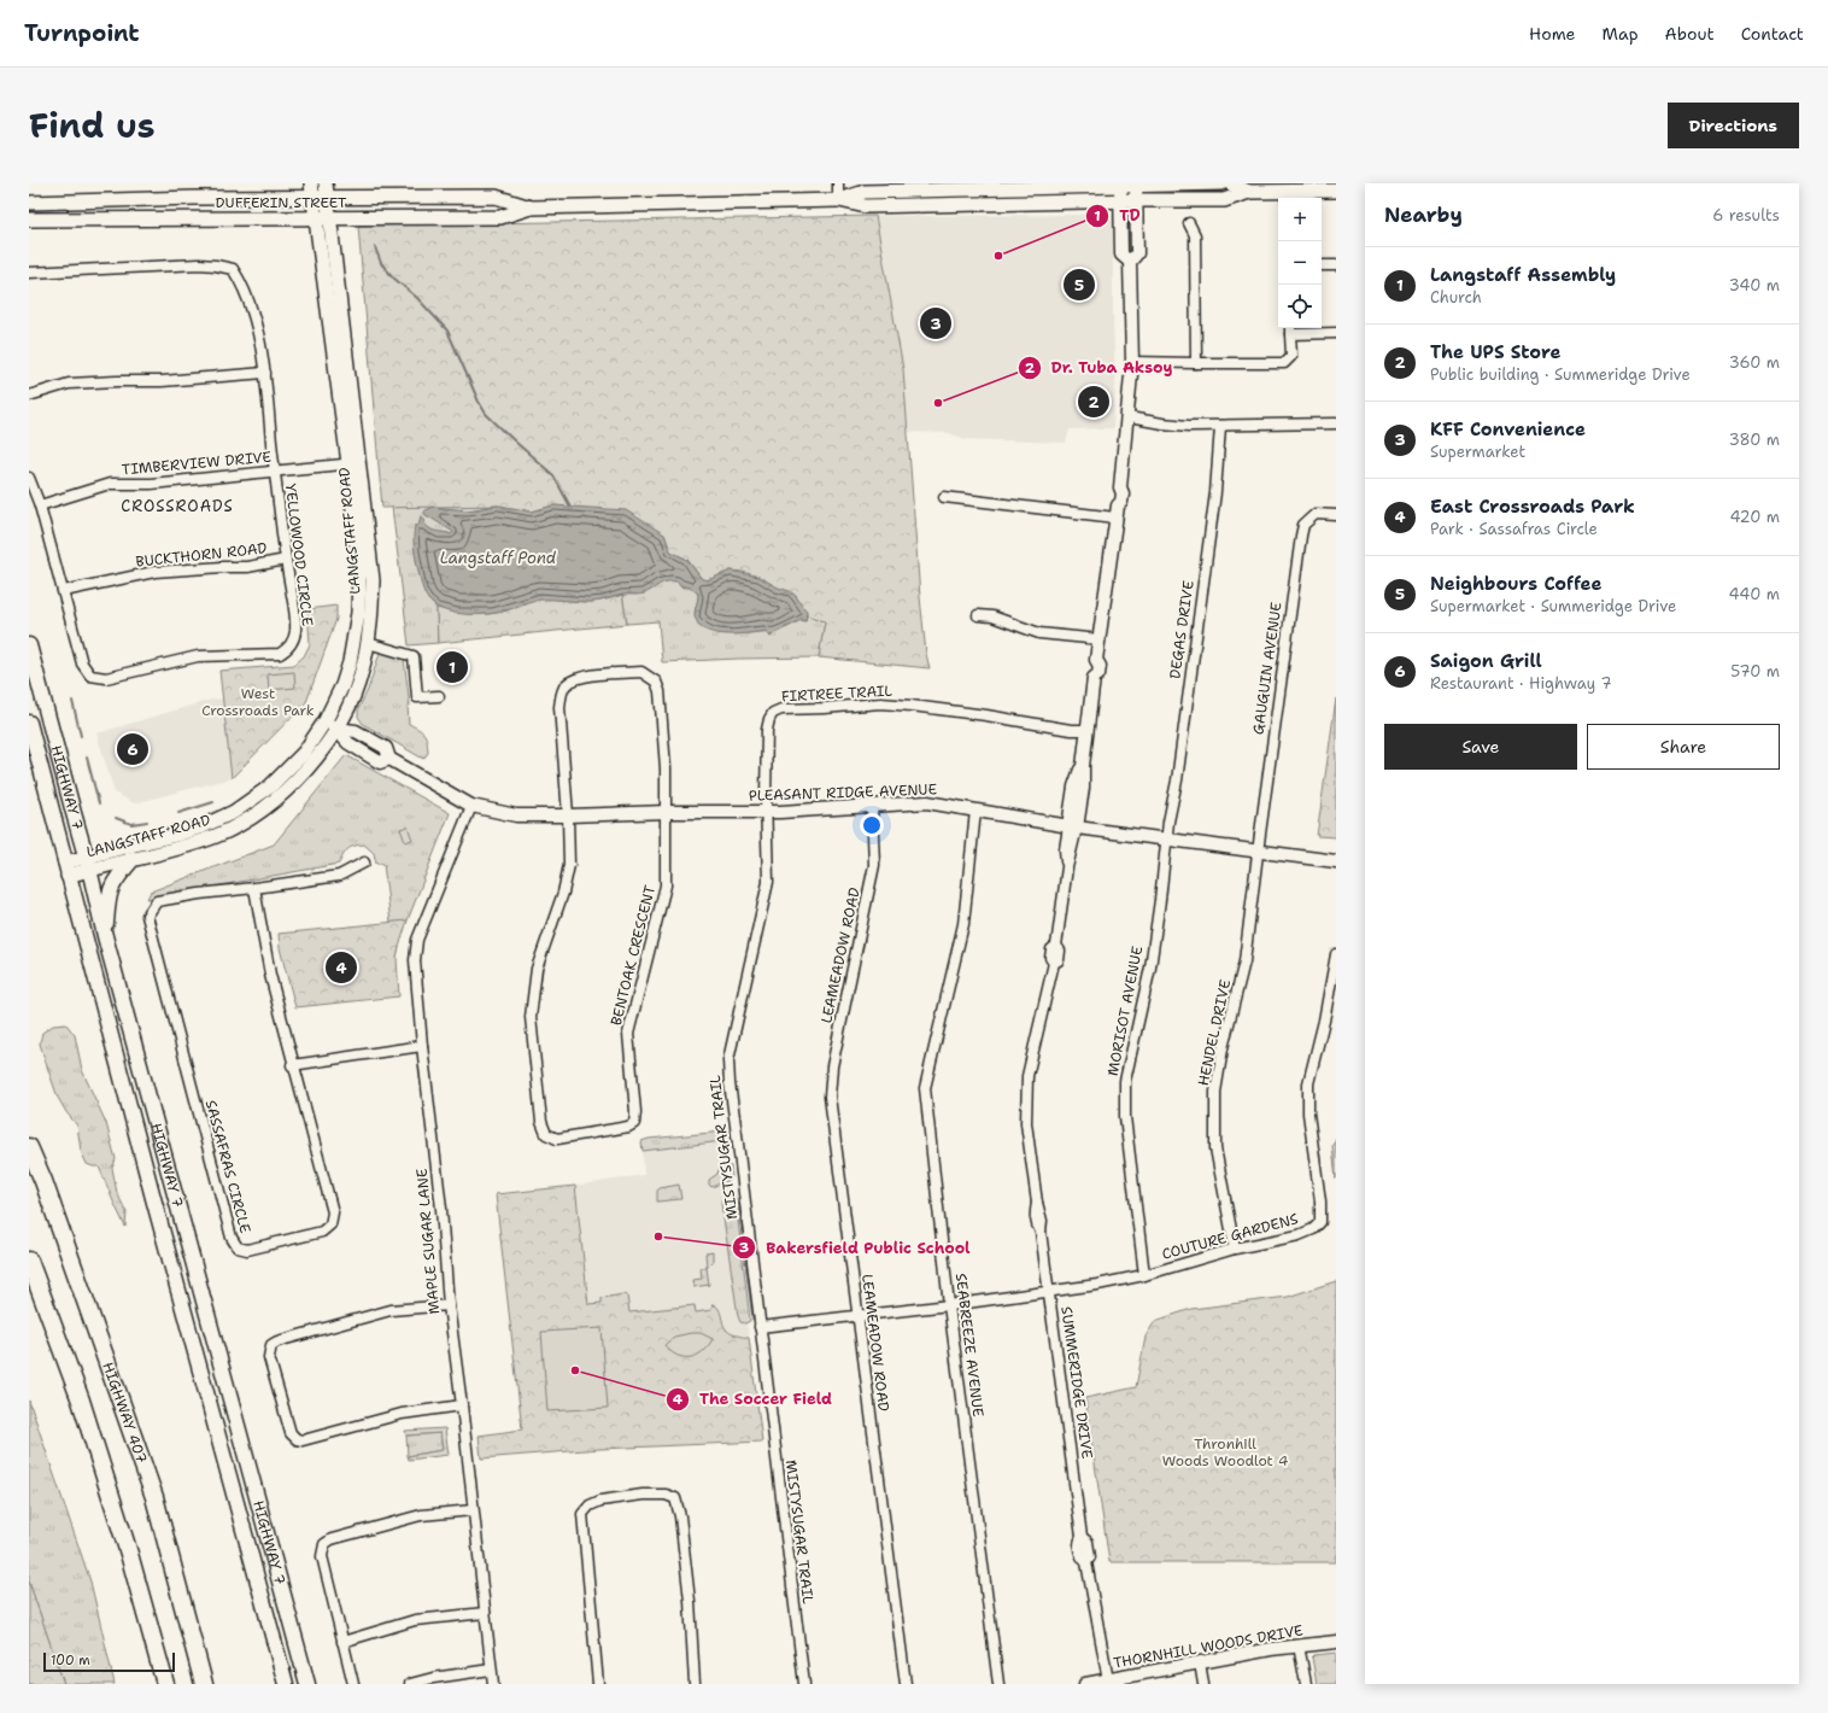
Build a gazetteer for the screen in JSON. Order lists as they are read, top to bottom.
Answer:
{
  "streets": {
    "highway": ["HIGHWAY 407"],
    "main road": ["DUFFERIN STREET", "LANGSTAFF ROAD", "HIGHWAY 7"],
    "street": [
      "TIMBERVIEW DRIVE",
      "BUCKTHORN ROAD",
      "YELLOWOOD CIRCLE",
      "DEGAS DRIVE",
      "GAUGUIN AVENUE",
      "FIRTREE TRAIL",
      "PLEASANT RIDGE AVENUE",
      "BENTOAK CRESCENT",
      "LEAMEADOW ROAD",
      "MORISOT AVENUE",
      "HENDEL DRIVE",
      "MISTYSUGAR TRAIL",
      "SASSAFRAS CIRCLE",
      "COUTURE GARDENS",
      "MAPLE SUGAR LANE",
      "SEABREEZE AVENUE",
      "SUMMERIDGE DRIVE",
      "THORNHILL WOODS DRIVE"
    ]
  },
  "crossings": [
    ["DUFFERIN STREET", "LANGSTAFF ROAD"],
    ["DUFFERIN STREET", "SUMMERIDGE DRIVE"],
    ["TIMBERVIEW DRIVE", "LANGSTAFF ROAD"],
    ["TIMBERVIEW DRIVE", "YELLOWOOD CIRCLE"],
    ["LANGSTAFF ROAD", "HIGHWAY 7"],
    ["LANGSTAFF ROAD", "PLEASANT RIDGE AVENUE"],
    ["BUCKTHORN ROAD", "YELLOWOOD CIRCLE"],
    ["DEGAS DRIVE", "PLEASANT RIDGE AVENUE"],
    ["DEGAS DRIVE", "MORISOT AVENUE"],
    ["GAUGUIN AVENUE", "PLEASANT RIDGE AVENUE"],
    ["GAUGUIN AVENUE", "HENDEL DRIVE"],
    ["FIRTREE TRAIL", "PLEASANT RIDGE AVENUE"],
    ["FIRTREE TRAIL", "MISTYSUGAR TRAIL"],
    ["FIRTREE TRAIL", "SUMMERIDGE DRIVE"],
    ["PLEASANT RIDGE AVENUE", "BENTOAK CRESCENT"],
    ["PLEASANT RIDGE AVENUE", "LEAMEADOW ROAD"],
    ["PLEASANT RIDGE AVENUE", "MORISOT AVENUE"],
    ["PLEASANT RIDGE AVENUE", "HENDEL DRIVE"],
    ["PLEASANT RIDGE AVENUE", "MISTYSUGAR TRAIL"],
    ["PLEASANT RIDGE AVENUE", "MAPLE SUGAR LANE"],
    ["PLEASANT RIDGE AVENUE", "SEABREEZE AVENUE"],
    ["PLEASANT RIDGE AVENUE", "SUMMERIDGE DRIVE"],
    ["LEAMEADOW ROAD", "COUTURE GARDENS"],
    ["MORISOT AVENUE", "COUTURE GARDENS"],
    ["HENDEL DRIVE", "COUTURE GARDENS"],
    ["MISTYSUGAR TRAIL", "COUTURE GARDENS"],
    ["COUTURE GARDENS", "SEABREEZE AVENUE"],
    ["COUTURE GARDENS", "SUMMERIDGE DRIVE"],
    ["SUMMERIDGE DRIVE", "THORNHILL WOODS DRIVE"]
  ],
  "districts": ["CROSSROADS"],
  "water": ["Langstaff Pond"],
  "parks": ["West Crossroads Park", "Thronhill Woods Woodlot 4"],
  "places": [
    "TD",
    "Dr. Tuba Aksoy",
    "Bakersfield Public School",
    "The Soccer Field"
  ],
  "scale_bar": "100 m",
  "page": {
    "header": "Turnpoint",
    "nav": [
      "Home",
      "Map",
      "About",
      "Contact"
    ],
    "title": "Find us",
    "buttons": [
      "Directions",
      ["Save", "Share"]
    ],
    "heading": ["Nearby", "6 results"],
    "map_buttons": ["+", "−"],
    "list": [
      {
        "mark": "1",
        "name": "Langstaff Assembly",
        "note": "Church",
        "value": "340 m"
      },
      {
        "mark": "2",
        "name": "The UPS Store",
        "note": "Public building · Summeridge Drive",
        "value": "360 m"
      },
      {
        "mark": "3",
        "name": "KFF Convenience",
        "note": "Supermarket",
        "value": "380 m"
      },
      {
        "mark": "4",
        "name": "East Crossroads Park",
        "note": "Park · Sassafras Circle",
        "value": "420 m"
      },
      {
        "mark": "5",
        "name": "Neighbours Coffee",
        "note": "Supermarket · Summeridge Drive",
        "value": "440 m"
      },
      {
        "mark": "6",
        "name": "Saigon Grill",
        "note": "Restaurant · Highway 7",
        "value": "570 m"
      }
    ],
    "pins": [
      "5",
      "3",
      "2",
      "1",
      "6",
      "4"
    ],
    "scale": "100 m"
  }
}
